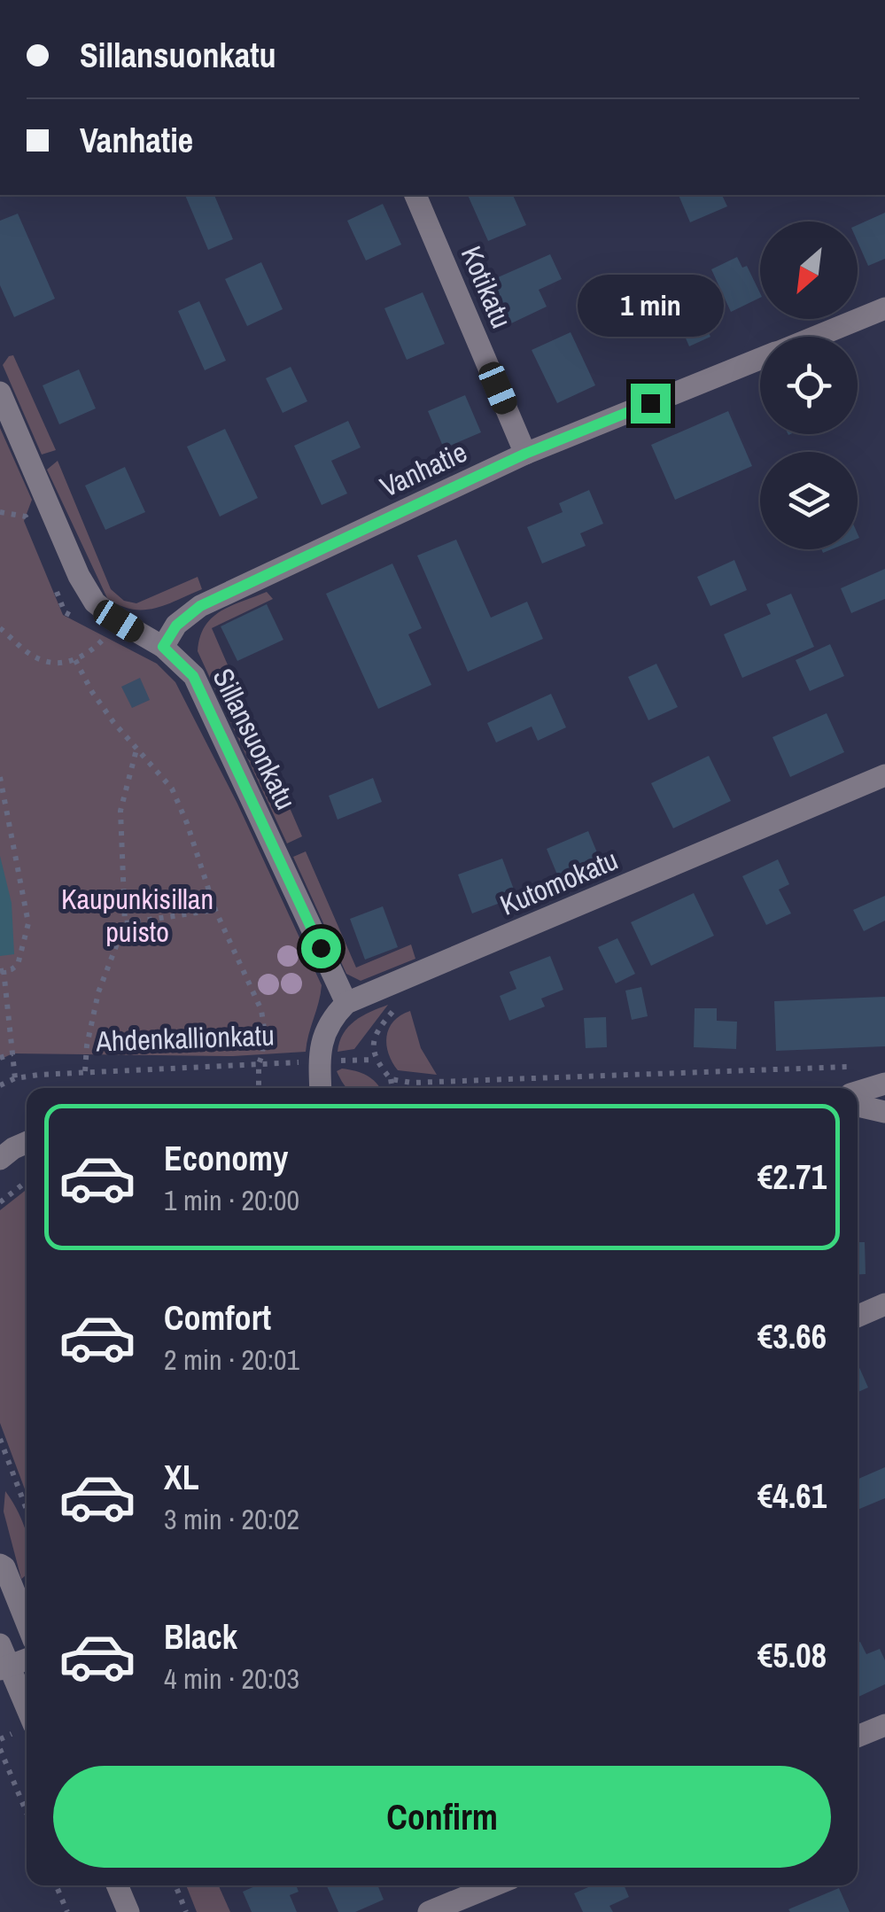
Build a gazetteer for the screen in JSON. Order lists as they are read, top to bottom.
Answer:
{
  "streets": {
    "street": [
      "Kotikatu",
      "Vanhatie",
      "Sillansuonkatu",
      "Kutomokatu"
    ],
    "path": ["Ahdenkallionkatu"]
  },
  "crossings": [
    ["Kotikatu", "Vanhatie"],
    ["Vanhatie", "Sillansuonkatu"],
    ["Sillansuonkatu", "Kutomokatu"]
  ],
  "parks": ["Kaupunkisillan puisto"],
  "north": "bottom left",
  "page": {
    "banner": ["Sillansuonkatu", "Vanhatie"],
    "bubble": "1 min",
    "list": [
      {
        "name": "Economy",
        "note": "1 min · 20:00",
        "value": "€2.71"
      },
      {
        "name": "Comfort",
        "note": "2 min · 20:01",
        "value": "€3.66"
      },
      {
        "name": "XL",
        "note": "3 min · 20:02",
        "value": "€4.61"
      },
      {
        "name": "Black",
        "note": "4 min · 20:03",
        "value": "€5.08"
      }
    ],
    "buttons": "Confirm"
  }
}
